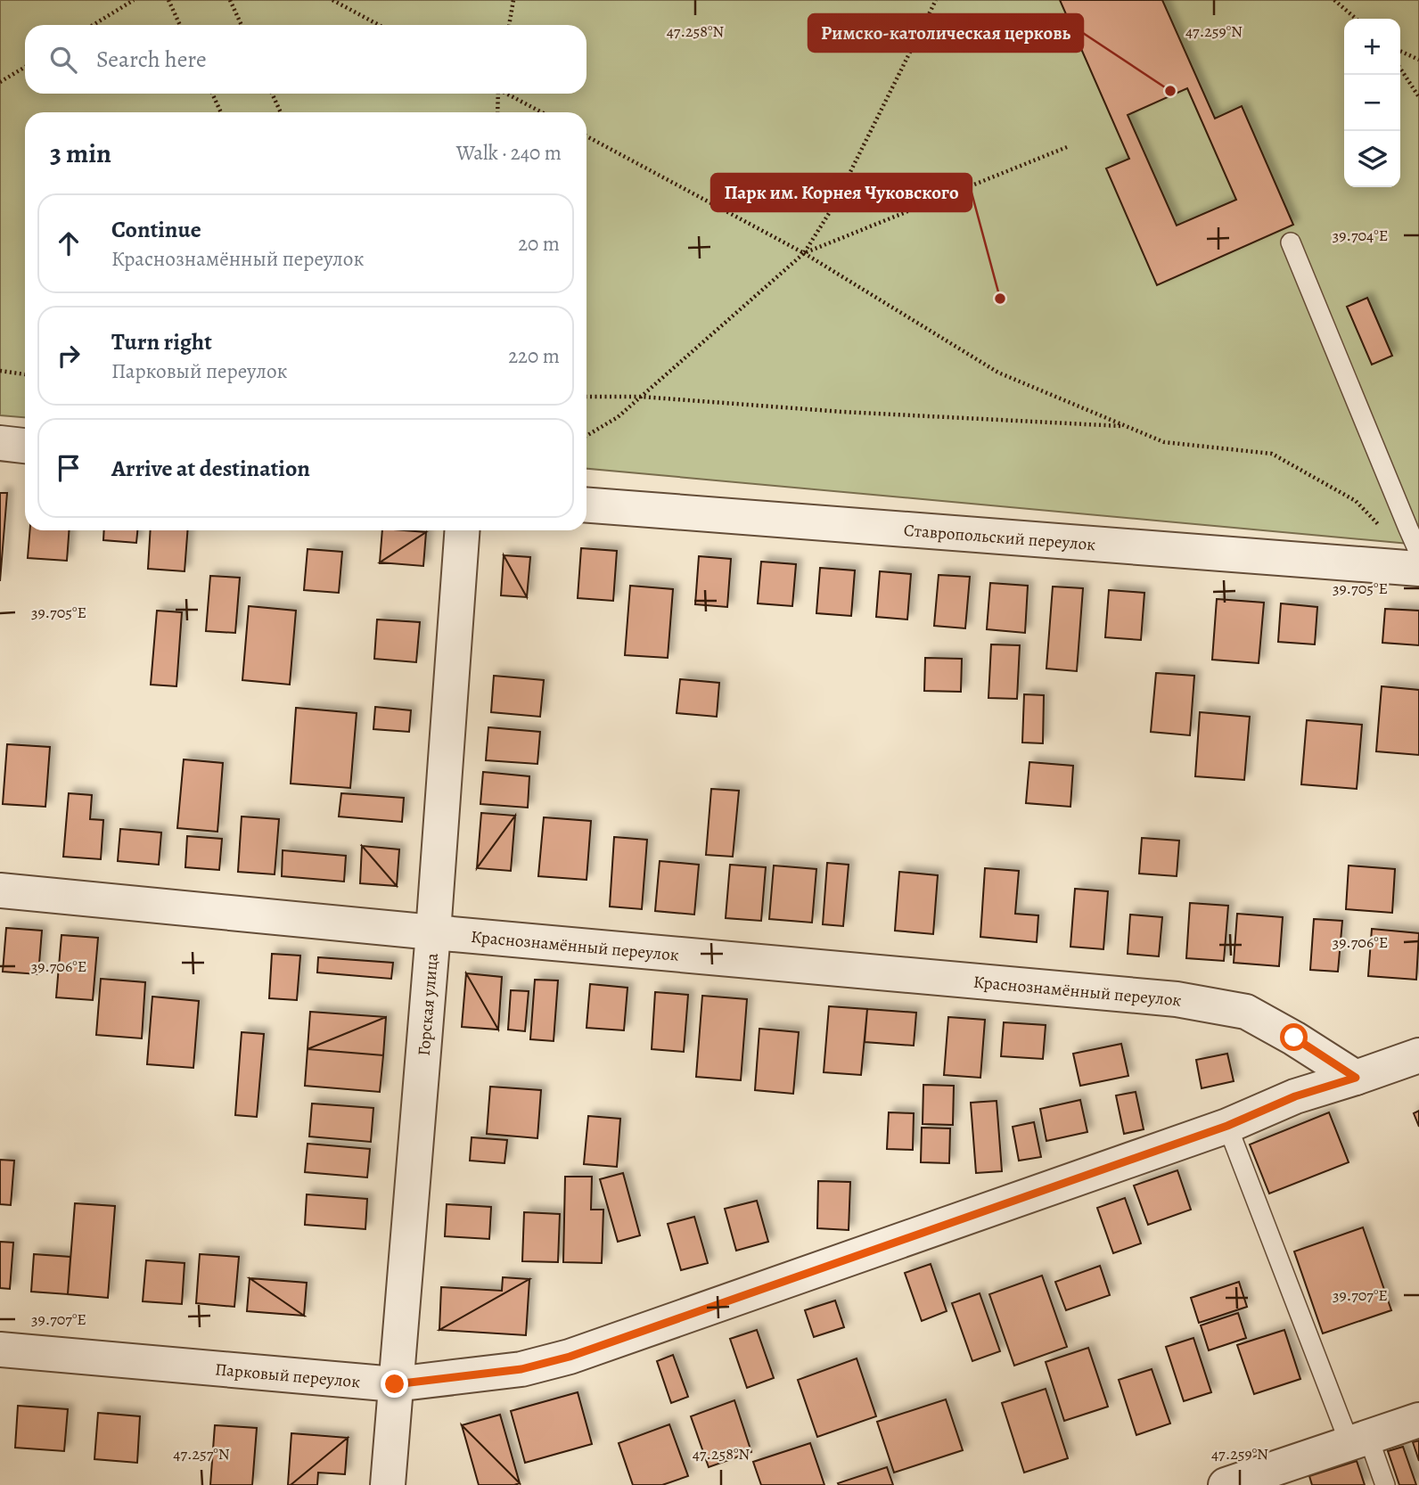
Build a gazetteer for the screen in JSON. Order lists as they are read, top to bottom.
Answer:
{
  "streets": {
    "street": [
      "Ставропольский переулок",
      "Краснознамённый переулок",
      "Горская улица",
      "Парковый переулок"
    ]
  },
  "crossings": [
    ["Краснознамённый переулок", "Горская улица"],
    ["Краснознамённый переулок", "Парковый переулок"],
    ["Горская улица", "Парковый переулок"]
  ],
  "places": ["Римско-католическая церковь", "Парк им. Корнея Чуковского"],
  "page": {
    "map_buttons": ["+", "−"],
    "search": "Search here",
    "heading": ["3 min", "Walk · 240 m"],
    "list": [
      ["Continue", "Краснознамённый переулок", "20 m"],
      ["Turn right", "Парковый переулок", "220 m"],
      "Arrive at destination"
    ]
  },
  "coordinates": [
    "47.258°N",
    "47.259°N",
    "39.704°E",
    "39.705°E",
    "39.706°E",
    "39.707°E",
    "47.257°N"
  ]
}
